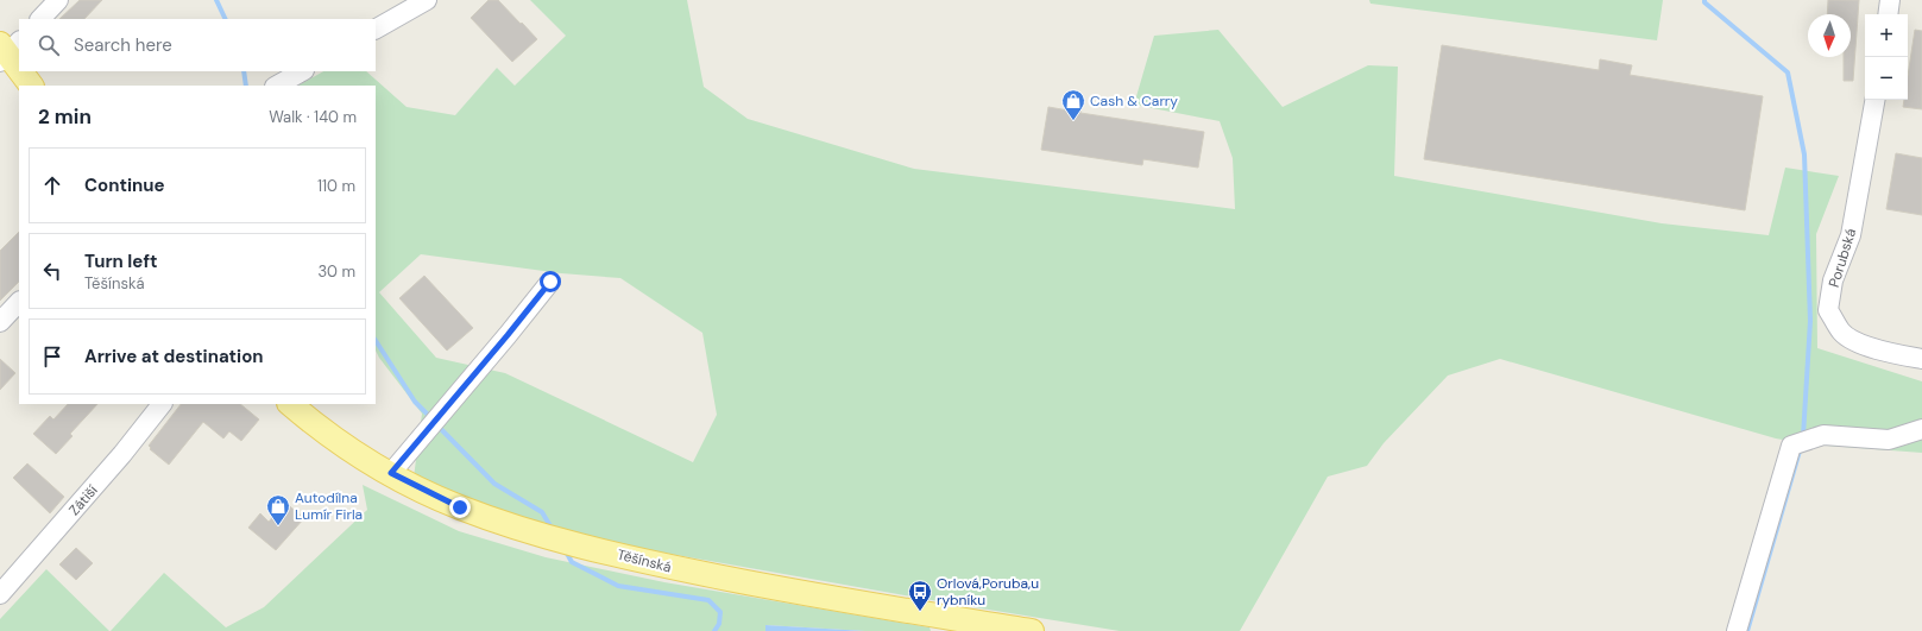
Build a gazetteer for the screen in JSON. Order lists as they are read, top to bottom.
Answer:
{
  "streets": {
    "main road": ["Těšínská"],
    "street": ["Porubská", "Zátiší"]
  },
  "places": {
    "shop": ["Cash & Carry", "Autodílna Lumír Firla"],
    "bus stop": ["Orlová,Poruba,u rybníku"]
  },
  "north": "bottom",
  "page": {
    "map_buttons": ["+", "−"],
    "search": "Search here",
    "heading": ["2 min", "Walk · 140 m"],
    "list": [
      ["Continue", "110 m"],
      ["Turn left", "Těšínská", "30 m"],
      "Arrive at destination"
    ]
  }
}
